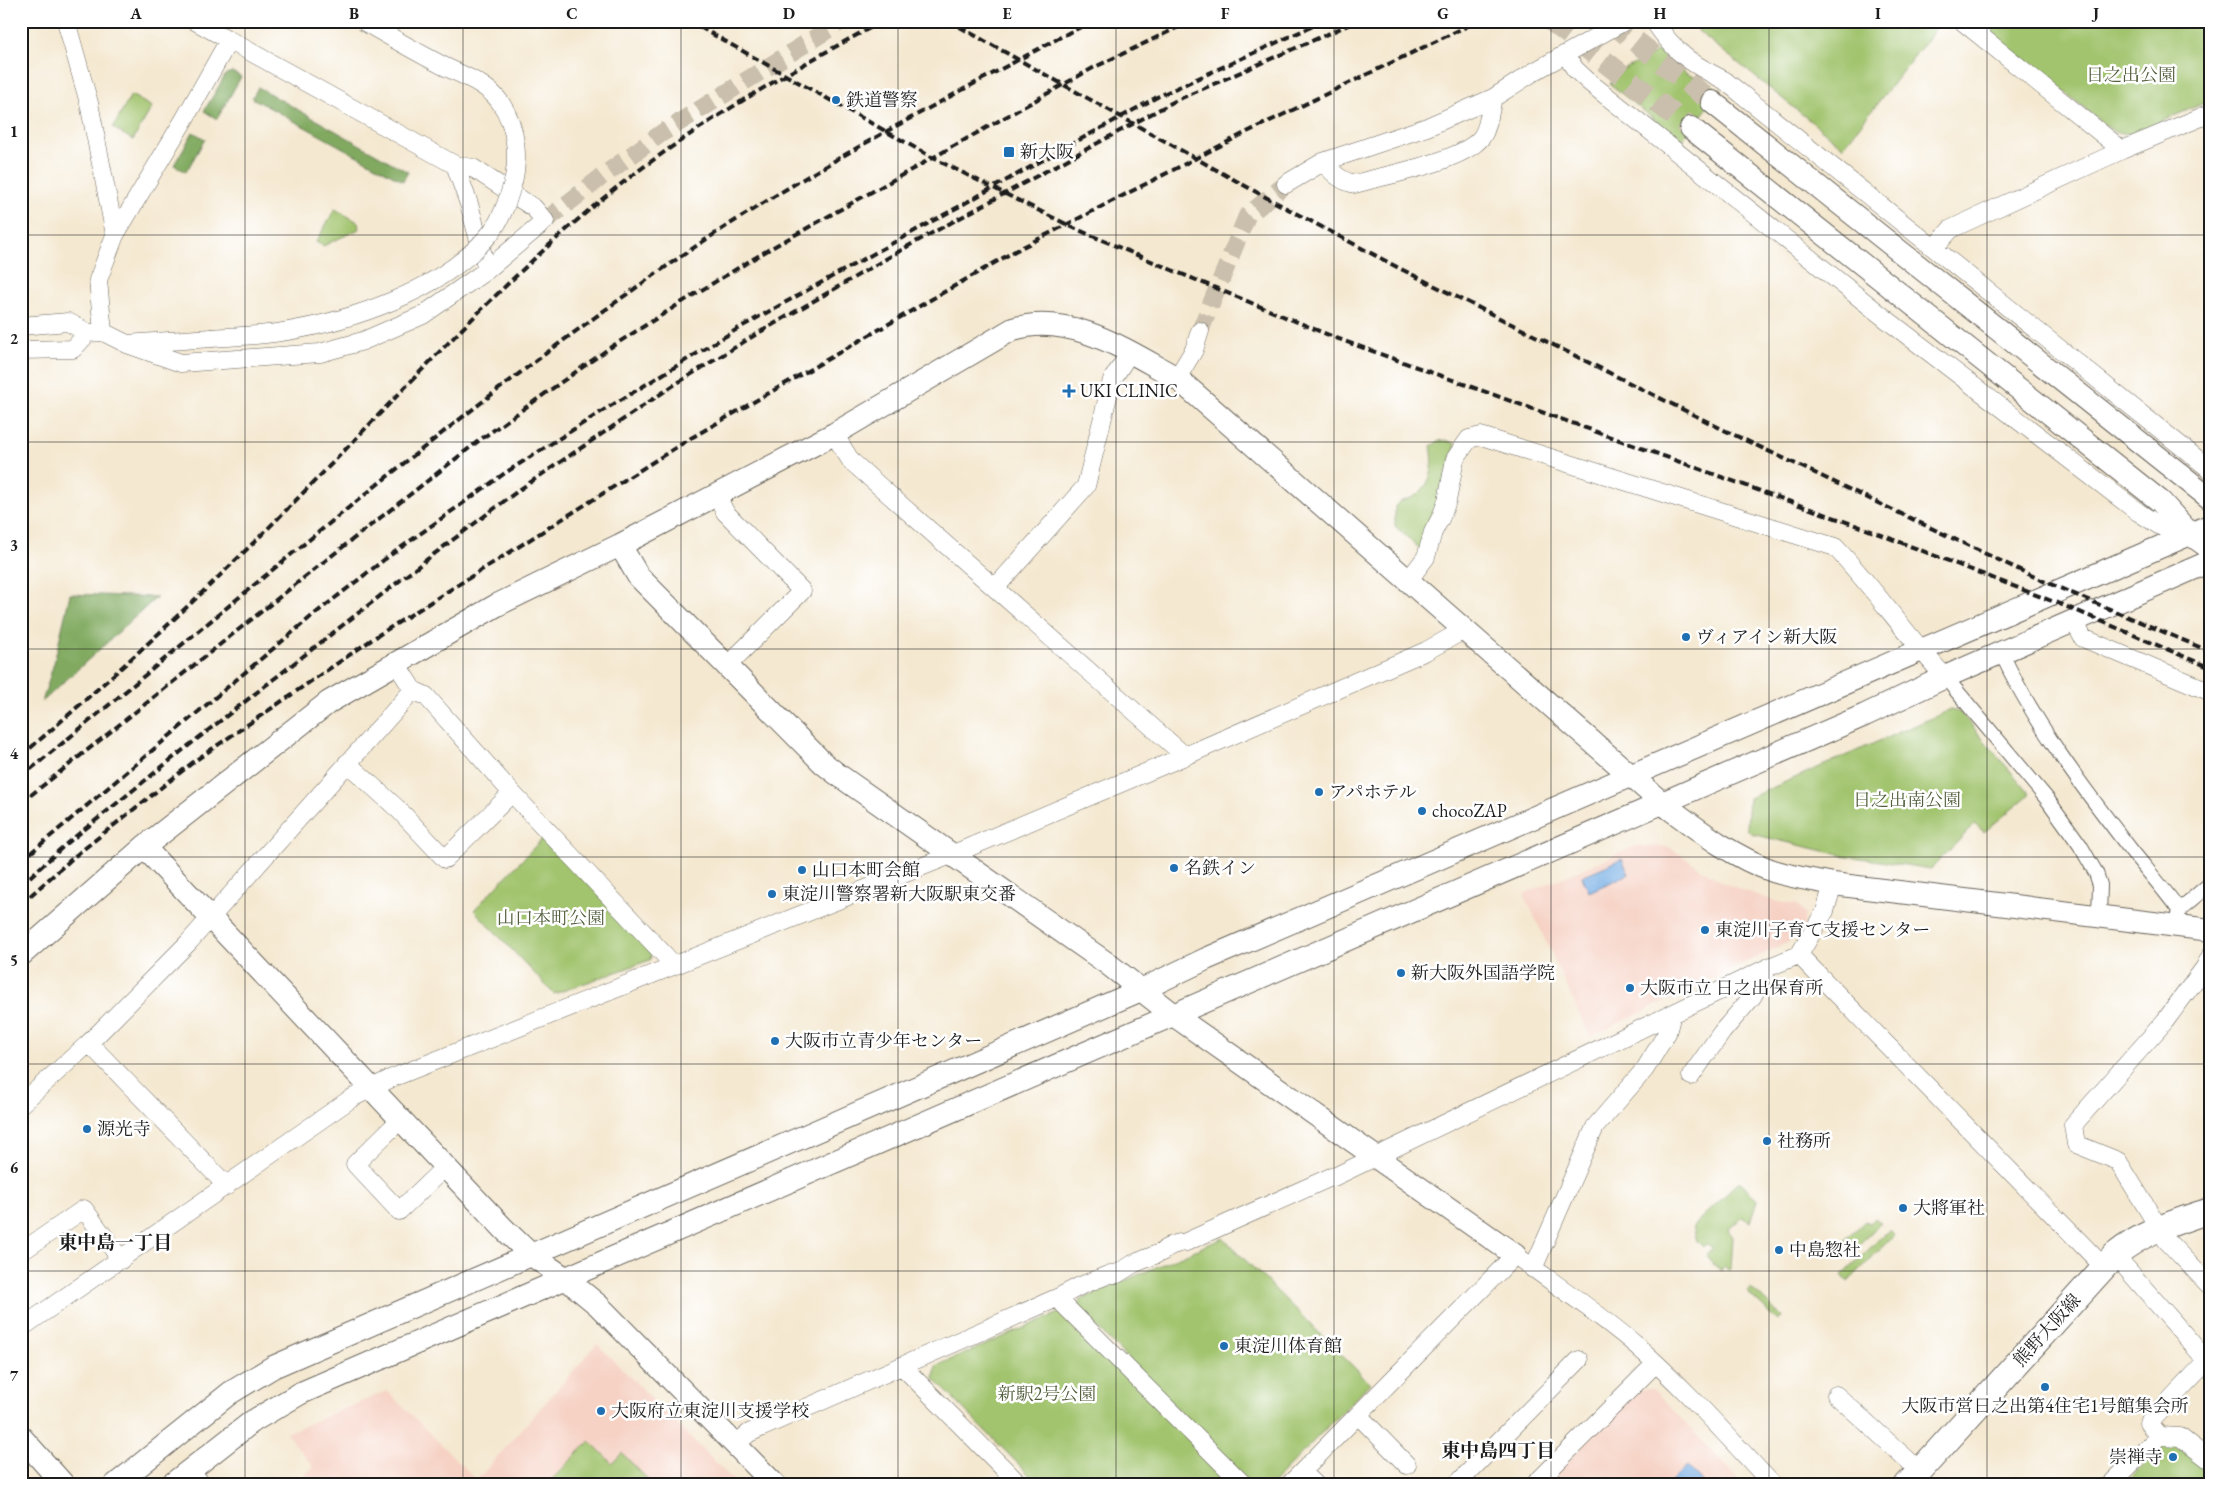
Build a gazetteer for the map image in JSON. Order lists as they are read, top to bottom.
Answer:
{
  "streets": {
    "main road": ["熊野大阪線"]
  },
  "districts": ["東中島一丁目", "東中島四丁目"],
  "parks": [
    "日之出公園",
    "日之出南公園",
    "山口本町公園",
    "新駅2号公園"
  ],
  "places": {
    "other": [
      "鉄道警察",
      "ヴィアイン新大阪",
      "アパホテル",
      "chocoZAP",
      "名鉄イン",
      "山口本町会館",
      "東淀川警察署新大阪駅東交番",
      "東淀川子育て支援センター",
      "新大阪外国語学院",
      "大阪市立 日之出保育所",
      "大阪市立青少年センター",
      "源光寺",
      "社務所",
      "大將軍社",
      "中島惣社",
      "東淀川体育館",
      "大阪市営日之出第4住宅1号館集会所",
      "大阪府立東淀川支援学校",
      "崇禅寺"
    ],
    "transit": ["新大阪"],
    "health": ["UKI CLINIC"]
  },
  "grid": {
    "columns": [
      "A",
      "B",
      "C",
      "D",
      "E",
      "F",
      "G",
      "H",
      "I",
      "J"
    ],
    "rows": [
      "1",
      "2",
      "3",
      "4",
      "5",
      "6",
      "7"
    ]
  }
}
